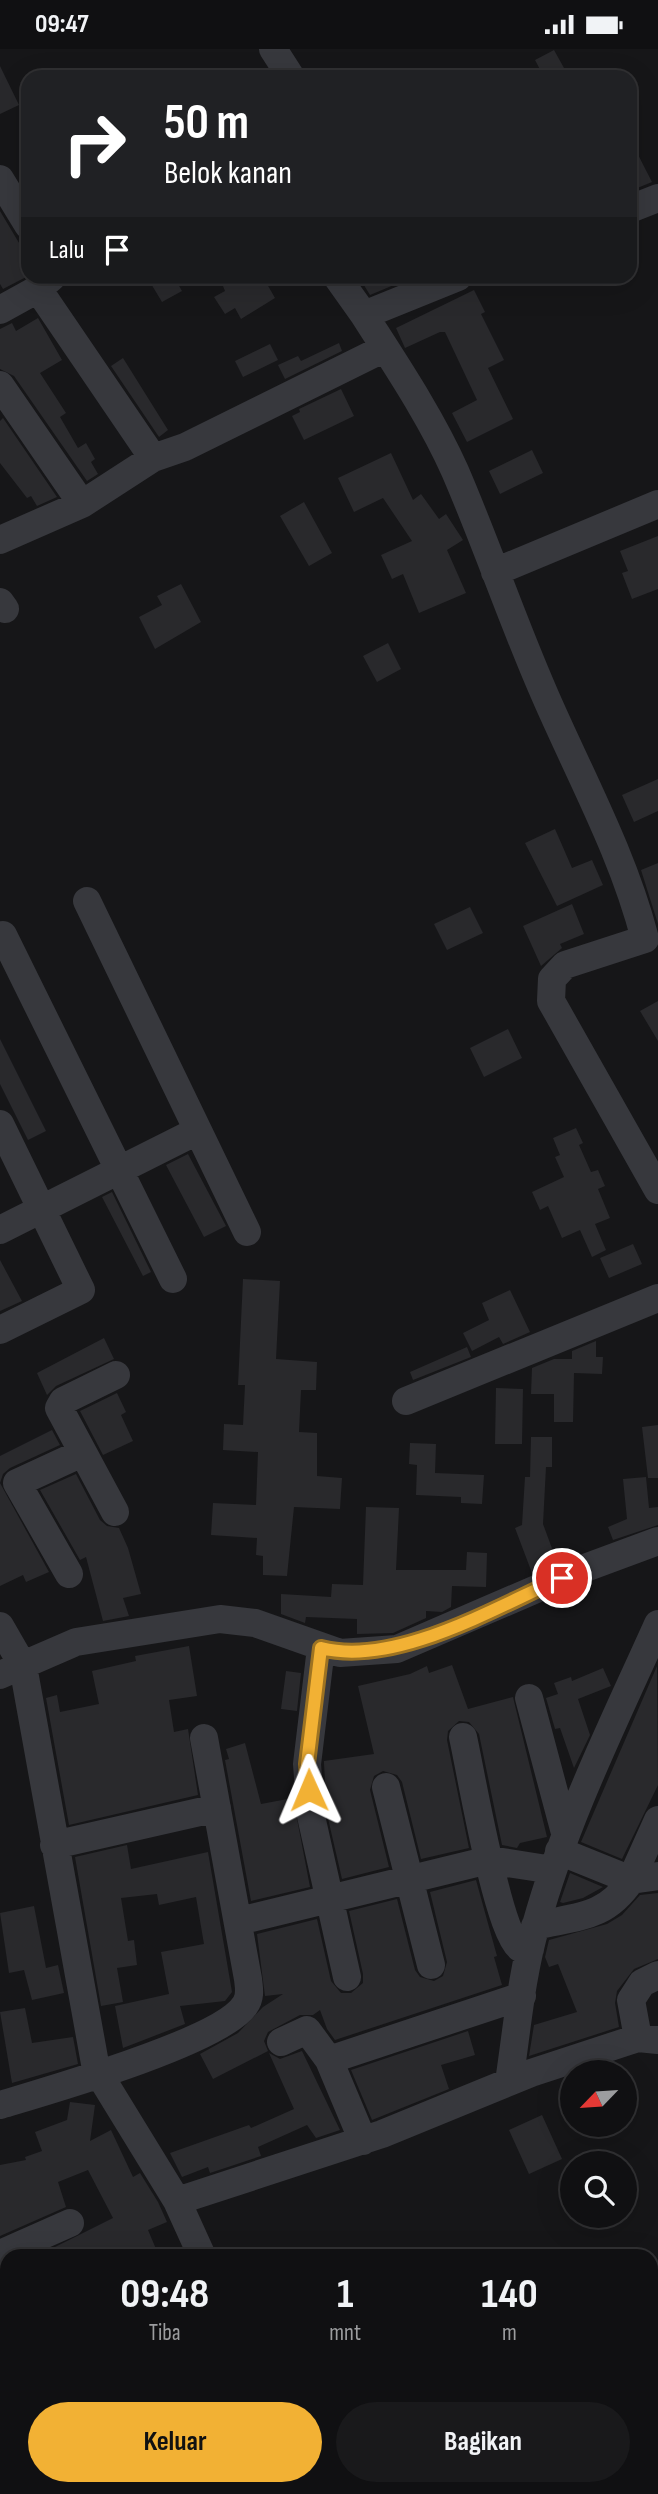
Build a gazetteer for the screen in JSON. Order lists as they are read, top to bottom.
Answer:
{
  "north": "bottom left",
  "page": {
    "status": "09:47",
    "turn": ["50 m", "Belok kanan"],
    "then": "Lalu",
    "eta": [
      "09:48",
      "Tiba",
      "1",
      "mnt",
      "140",
      "m"
    ],
    "buttons": ["Keluar", "Bagikan"]
  }
}
